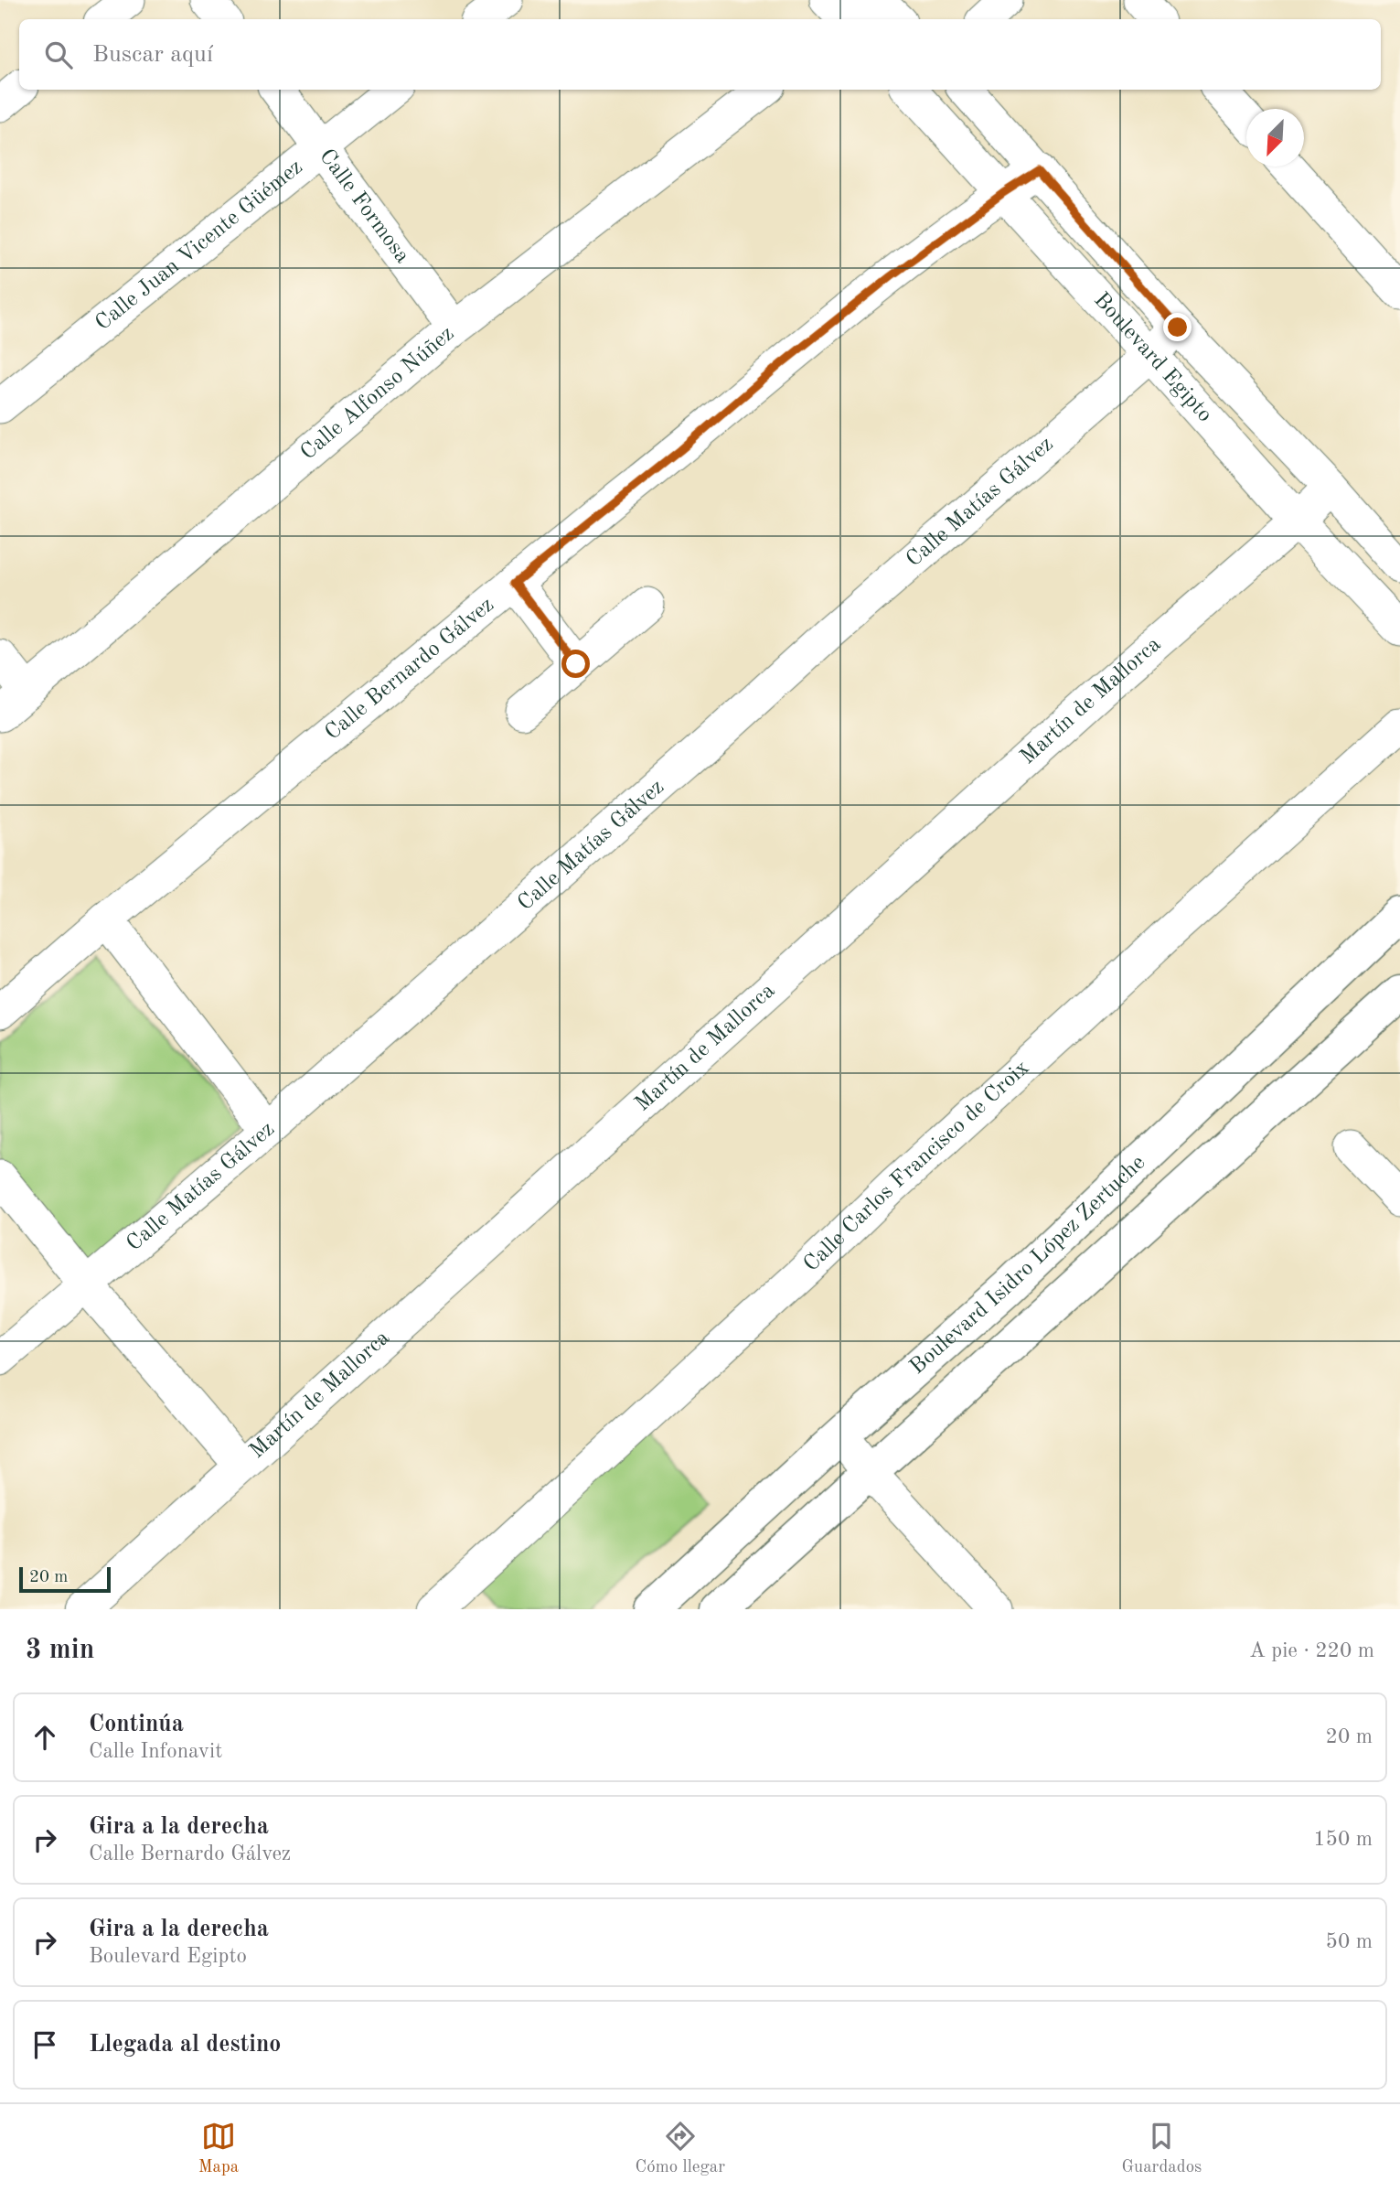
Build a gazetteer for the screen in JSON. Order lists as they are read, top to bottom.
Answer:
{
  "streets": {
    "main road": ["Boulevard Isidro López Zertuche"],
    "street": [
      "Calle Formosa",
      "Calle Juan Vicente Güémez",
      "Boulevard Egipto",
      "Calle Alfonso Núñez",
      "Calle Matías Gálvez",
      "Calle Bernardo Gálvez",
      "Martín de Mallorca",
      "Calle Carlos Francisco de Croix"
    ]
  },
  "crossings": [
    ["Calle Formosa", "Calle Juan Vicente Güémez"],
    ["Calle Formosa", "Calle Alfonso Núñez"],
    ["Boulevard Egipto", "Calle Matías Gálvez"],
    ["Boulevard Egipto", "Calle Bernardo Gálvez"],
    ["Boulevard Egipto", "Martín de Mallorca"]
  ],
  "scale_bar": "20 m",
  "north": "bottom left",
  "page": {
    "search": "Buscar aquí",
    "scale": "20 m",
    "heading": ["3 min", "A pie · 220 m"],
    "list": [
      ["Continúa", "Calle Infonavit", "20 m"],
      ["Gira a la derecha", "Calle Bernardo Gálvez", "150 m"],
      ["Gira a la derecha", "Boulevard Egipto", "50 m"],
      "Llegada al destino"
    ],
    "nav": ["Mapa", "Cómo llegar", "Guardados"]
  }
}
